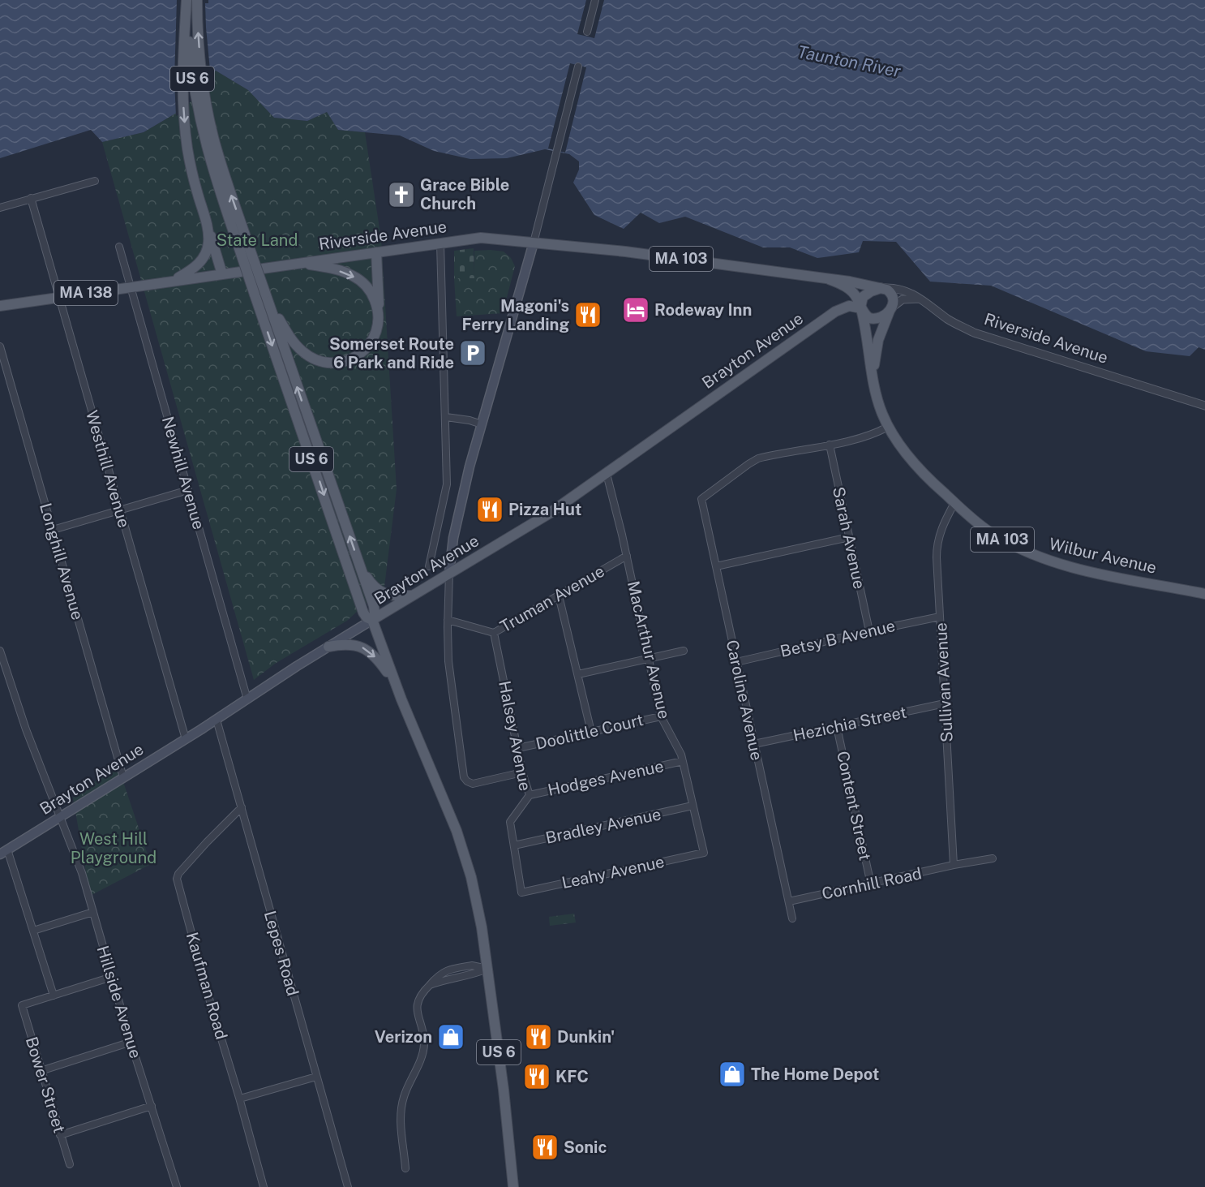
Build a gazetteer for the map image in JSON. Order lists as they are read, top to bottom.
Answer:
{
  "streets": {
    "main road": [
      "US 6",
      "Riverside Avenue",
      "MA 103",
      "MA 138",
      "Brayton Avenue",
      "Wilbur Avenue"
    ],
    "street": [
      "Westhill Avenue",
      "Newhill Avenue",
      "Sarah Avenue",
      "Longhill Avenue",
      "Truman Avenue",
      "Betsy B Avenue",
      "MacArthur Avenue",
      "Sullivan Avenue",
      "Caroline Avenue",
      "Hezichia Street",
      "Doolittle Court",
      "Halsey Avenue",
      "Hodges Avenue",
      "Content Street",
      "Bradley Avenue",
      "Leahy Avenue",
      "Cornhill Road",
      "Lepes Road",
      "Kaufman Road",
      "Hillside Avenue",
      "Bower Street"
    ]
  },
  "crossings": [
    ["US 6", "MA 138"],
    ["US 6", "Brayton Avenue"],
    ["Riverside Avenue", "MA 138"],
    ["Riverside Avenue", "Brayton Avenue"],
    ["Riverside Avenue", "Westhill Avenue"],
    ["Riverside Avenue", "Newhill Avenue"],
    ["Riverside Avenue", "Wilbur Avenue"],
    ["Brayton Avenue", "Westhill Avenue"],
    ["Brayton Avenue", "Newhill Avenue"],
    ["Brayton Avenue", "Wilbur Avenue"],
    ["Brayton Avenue", "Longhill Avenue"],
    ["Brayton Avenue", "MacArthur Avenue"],
    ["Brayton Avenue", "Lepes Road"],
    ["Brayton Avenue", "Hillside Avenue"],
    ["Sarah Avenue", "Betsy B Avenue"],
    ["Sarah Avenue", "Caroline Avenue"],
    ["Wilbur Avenue", "Sullivan Avenue"],
    ["Truman Avenue", "MacArthur Avenue"],
    ["Truman Avenue", "Halsey Avenue"],
    ["Betsy B Avenue", "Sullivan Avenue"],
    ["Betsy B Avenue", "Caroline Avenue"],
    ["MacArthur Avenue", "Doolittle Court"],
    ["MacArthur Avenue", "Hodges Avenue"],
    ["MacArthur Avenue", "Bradley Avenue"],
    ["MacArthur Avenue", "Leahy Avenue"],
    ["Sullivan Avenue", "Hezichia Street"],
    ["Sullivan Avenue", "Cornhill Road"],
    ["Caroline Avenue", "Hezichia Street"],
    ["Caroline Avenue", "Cornhill Road"],
    ["Hezichia Street", "Content Street"],
    ["Doolittle Court", "Halsey Avenue"],
    ["Halsey Avenue", "Hodges Avenue"],
    ["Halsey Avenue", "Bradley Avenue"],
    ["Halsey Avenue", "Leahy Avenue"],
    ["Content Street", "Cornhill Road"],
    ["Lepes Road", "Kaufman Road"]
  ],
  "water": ["Taunton River"],
  "parks": ["State Land", "West Hill Playground"],
  "places": {
    "church": ["Grace Bible Church"],
    "hotel": ["Rodeway Inn"],
    "restaurant": [
      "Magoni's Ferry Landing",
      "Pizza Hut",
      "Dunkin'",
      "KFC",
      "Sonic"
    ],
    "parking": ["Somerset Route 6 Park and Ride"],
    "shop": ["Verizon", "The Home Depot"]
  }
}
